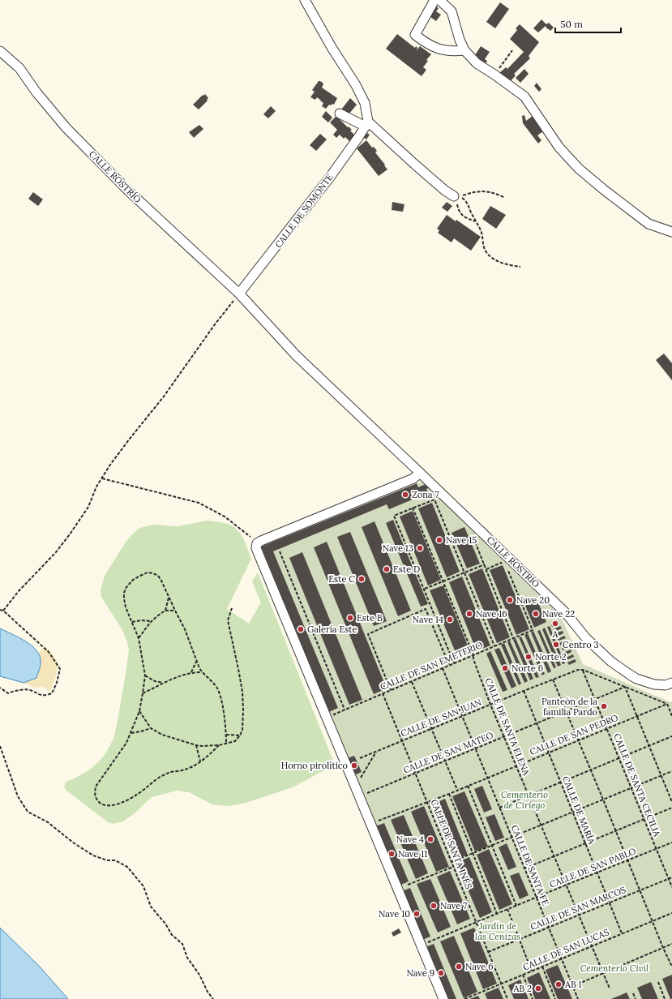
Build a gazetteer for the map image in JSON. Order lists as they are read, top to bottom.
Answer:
{
  "streets": {
    "street": ["CALLE ROSTRÍO", "CALLE DE SOMONTE"],
    "path": [
      "CALLE DE SAN EMETERIO",
      "CALLE DE SAN JUAN",
      "CALLE DE SANTA ELENA",
      "CALLE DE SAN PEDRO",
      "CALLE DE SAN MATEO",
      "CALLE DE SANTA CECILIA",
      "CALLE DE MARÍA",
      "CALLE DE SANTA INÉS",
      "CALLE DE SANTA FE",
      "CALLE DE SAN PABLO",
      "CALLE DE SAN MARCOS",
      "CALLE DE SAN LUCAS"
    ]
  },
  "crossings": [
    ["CALLE ROSTRÍO", "CALLE DE SOMONTE"],
    ["CALLE DE SAN EMETERIO", "CALLE DE SANTA ELENA"],
    ["CALLE DE SAN EMETERIO", "CALLE DE SANTA INÉS"],
    ["CALLE DE SAN EMETERIO", "CALLE DE SANTA FE"],
    ["CALLE DE SAN JUAN", "CALLE DE SANTA ELENA"],
    ["CALLE DE SAN JUAN", "CALLE DE SANTA CECILIA"],
    ["CALLE DE SAN JUAN", "CALLE DE MARÍA"],
    ["CALLE DE SAN JUAN", "CALLE DE SANTA INÉS"],
    ["CALLE DE SAN JUAN", "CALLE DE SANTA FE"],
    ["CALLE DE SANTA ELENA", "CALLE DE SAN PEDRO"],
    ["CALLE DE SANTA ELENA", "CALLE DE SAN MATEO"],
    ["CALLE DE SANTA ELENA", "CALLE DE SAN PABLO"],
    ["CALLE DE SANTA ELENA", "CALLE DE SAN MARCOS"],
    ["CALLE DE SANTA ELENA", "CALLE DE SAN LUCAS"],
    ["CALLE DE SAN PEDRO", "CALLE DE SANTA CECILIA"],
    ["CALLE DE SAN PEDRO", "CALLE DE MARÍA"],
    ["CALLE DE SAN PEDRO", "CALLE DE SANTA INÉS"],
    ["CALLE DE SAN PEDRO", "CALLE DE SANTA FE"],
    ["CALLE DE SAN MATEO", "CALLE DE SANTA CECILIA"],
    ["CALLE DE SAN MATEO", "CALLE DE MARÍA"],
    ["CALLE DE SAN MATEO", "CALLE DE SANTA INÉS"],
    ["CALLE DE SAN MATEO", "CALLE DE SANTA FE"],
    ["CALLE DE SANTA CECILIA", "CALLE DE SAN PABLO"],
    ["CALLE DE SANTA CECILIA", "CALLE DE SAN MARCOS"],
    ["CALLE DE MARÍA", "CALLE DE SAN PABLO"],
    ["CALLE DE MARÍA", "CALLE DE SAN MARCOS"],
    ["CALLE DE MARÍA", "CALLE DE SAN LUCAS"],
    ["CALLE DE SANTA INÉS", "CALLE DE SAN PABLO"],
    ["CALLE DE SANTA INÉS", "CALLE DE SAN MARCOS"],
    ["CALLE DE SANTA INÉS", "CALLE DE SAN LUCAS"],
    ["CALLE DE SANTA FE", "CALLE DE SAN PABLO"],
    ["CALLE DE SANTA FE", "CALLE DE SAN MARCOS"],
    ["CALLE DE SANTA FE", "CALLE DE SAN LUCAS"]
  ],
  "parks": ["Cementerio de Ciriego", "Jardín de las Cenizas", "Cementerio Civil"],
  "places": [
    "Zona 7",
    "Nave 15",
    "Nave 13",
    "Este D",
    "Este C",
    "Nave 20",
    "Nave 16",
    "Nave 22",
    "Este B",
    "Nave 14",
    "A",
    "Galería Este",
    "Centro 3",
    "Norte 2",
    "Norte 6",
    "Panteón de la familia Pardo",
    "Horno pirolítico",
    "Nave 4",
    "Nave 11",
    "Nave 7",
    "Nave 10",
    "Nave 6",
    "Nave 9",
    "AB 1",
    "AB 2"
  ],
  "scale_bar": "50 m"
}
